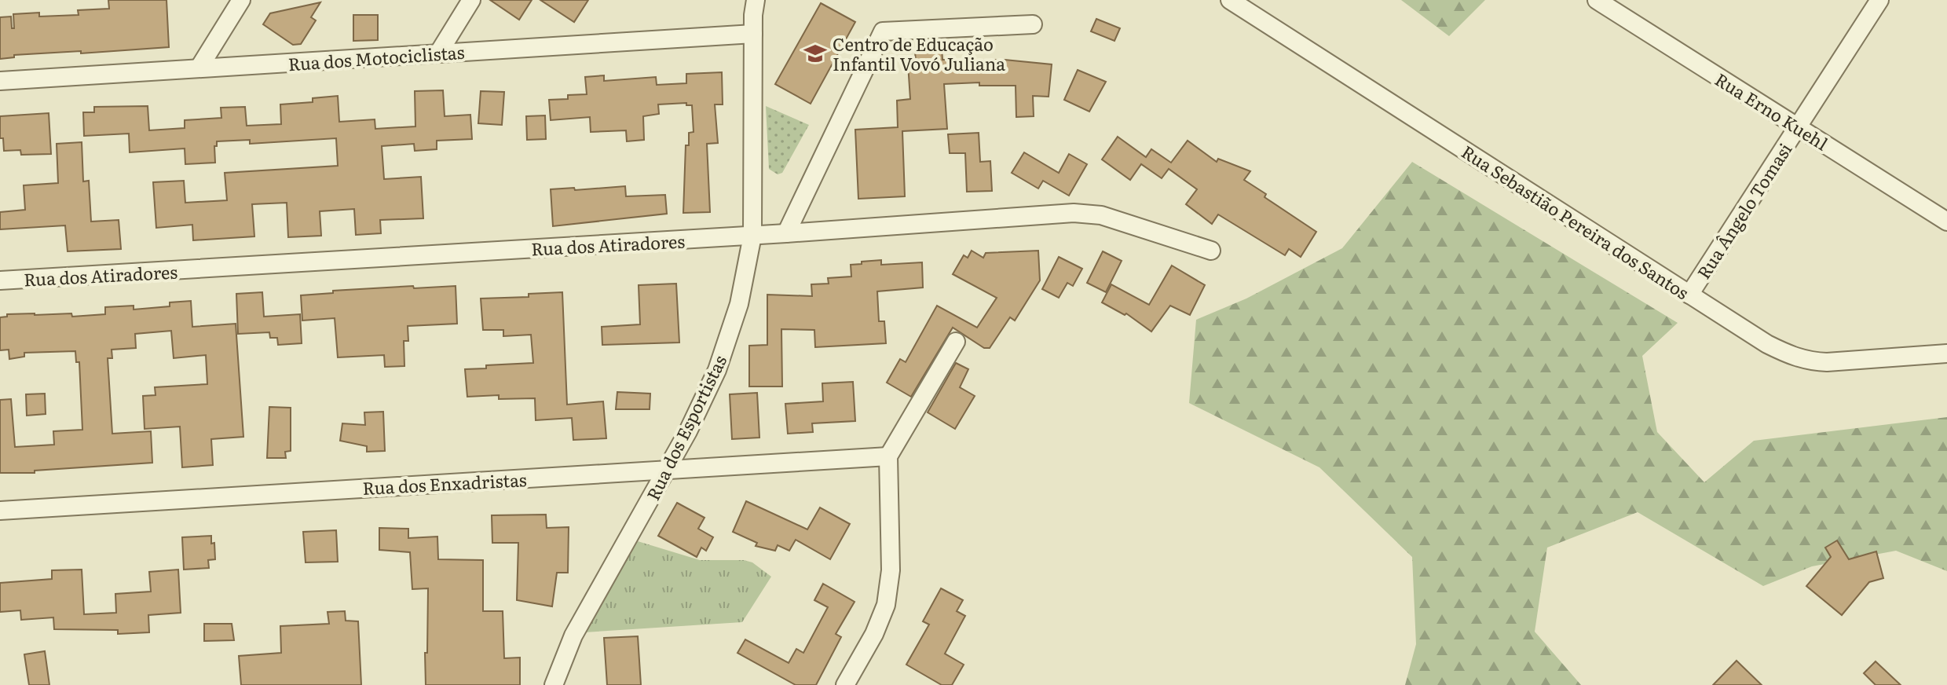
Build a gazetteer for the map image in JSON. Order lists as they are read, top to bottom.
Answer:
{
  "streets": {
    "street": [
      "Rua dos Motociclistas",
      "Rua Erno Kuehl",
      "Rua Ângelo Tomasi",
      "Rua Sebastião Pereira dos Santos",
      "Rua dos Atiradores",
      "Rua dos Esportistas",
      "Rua dos Enxadristas"
    ]
  },
  "crossings": [
    ["Rua dos Motociclistas", "Rua dos Esportistas"],
    ["Rua Erno Kuehl", "Rua Ângelo Tomasi"],
    ["Rua Ângelo Tomasi", "Rua Sebastião Pereira dos Santos"],
    ["Rua dos Atiradores", "Rua dos Esportistas"],
    ["Rua dos Esportistas", "Rua dos Enxadristas"]
  ],
  "places": {
    "school or university": ["Centro de Educação Infantil Vovó Juliana"]
  }
}
